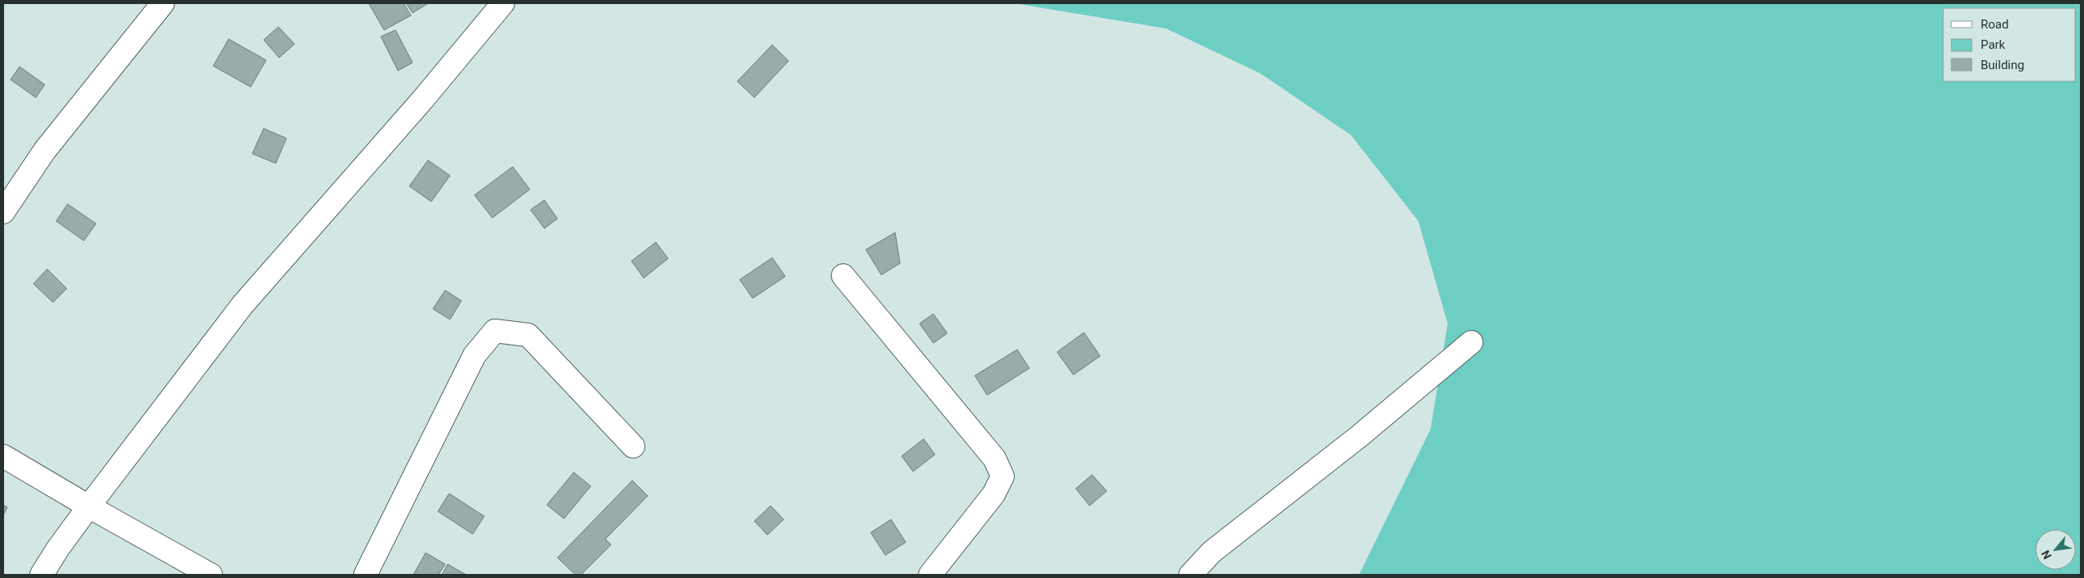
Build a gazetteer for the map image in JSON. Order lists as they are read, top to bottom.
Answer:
{
  "legend": ["Road", "Park", "Building"],
  "north": "bottom left"
}
